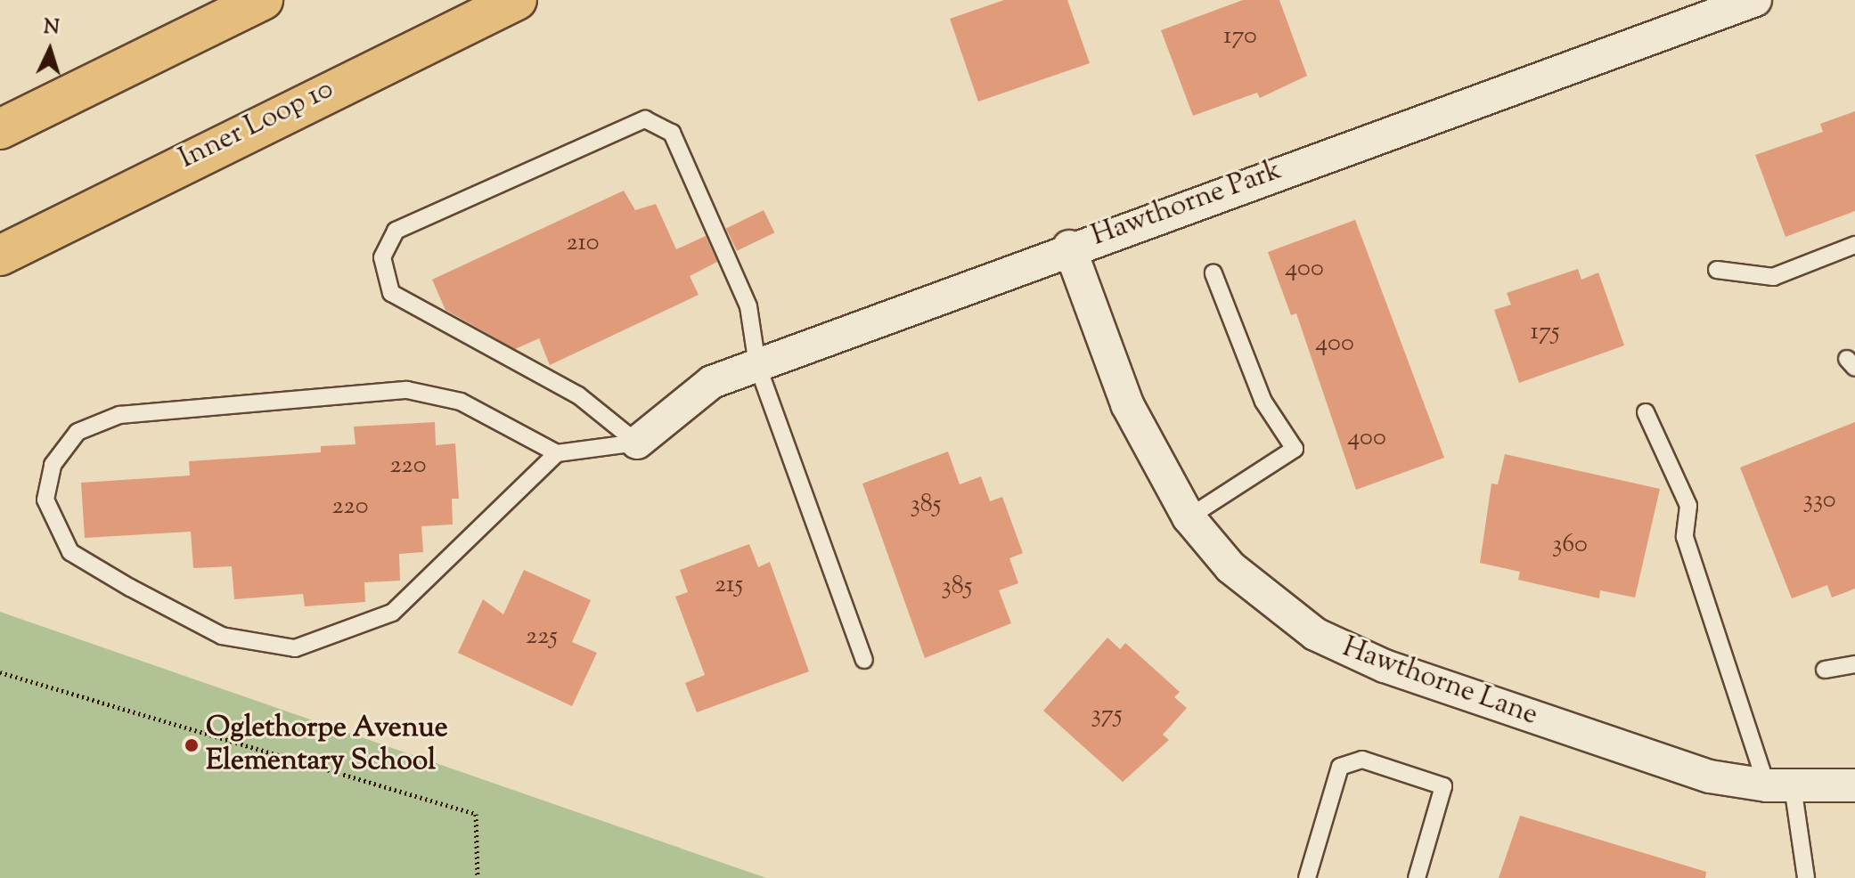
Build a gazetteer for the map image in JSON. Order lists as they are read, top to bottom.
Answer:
{
  "streets": {
    "highway": ["Inner Loop 10"],
    "street": ["Hawthorne Park", "Hawthorne Lane"]
  },
  "crossings": [
    ["Hawthorne Park", "Hawthorne Lane"]
  ],
  "places": ["Oglethorpe Avenue Elementary School"],
  "house_numbers": [
    "170",
    "210",
    "400",
    "175",
    "400",
    "400",
    "220",
    "330",
    "385",
    "220",
    "360",
    "215",
    "385",
    "225",
    "375"
  ],
  "north": "top"
}
